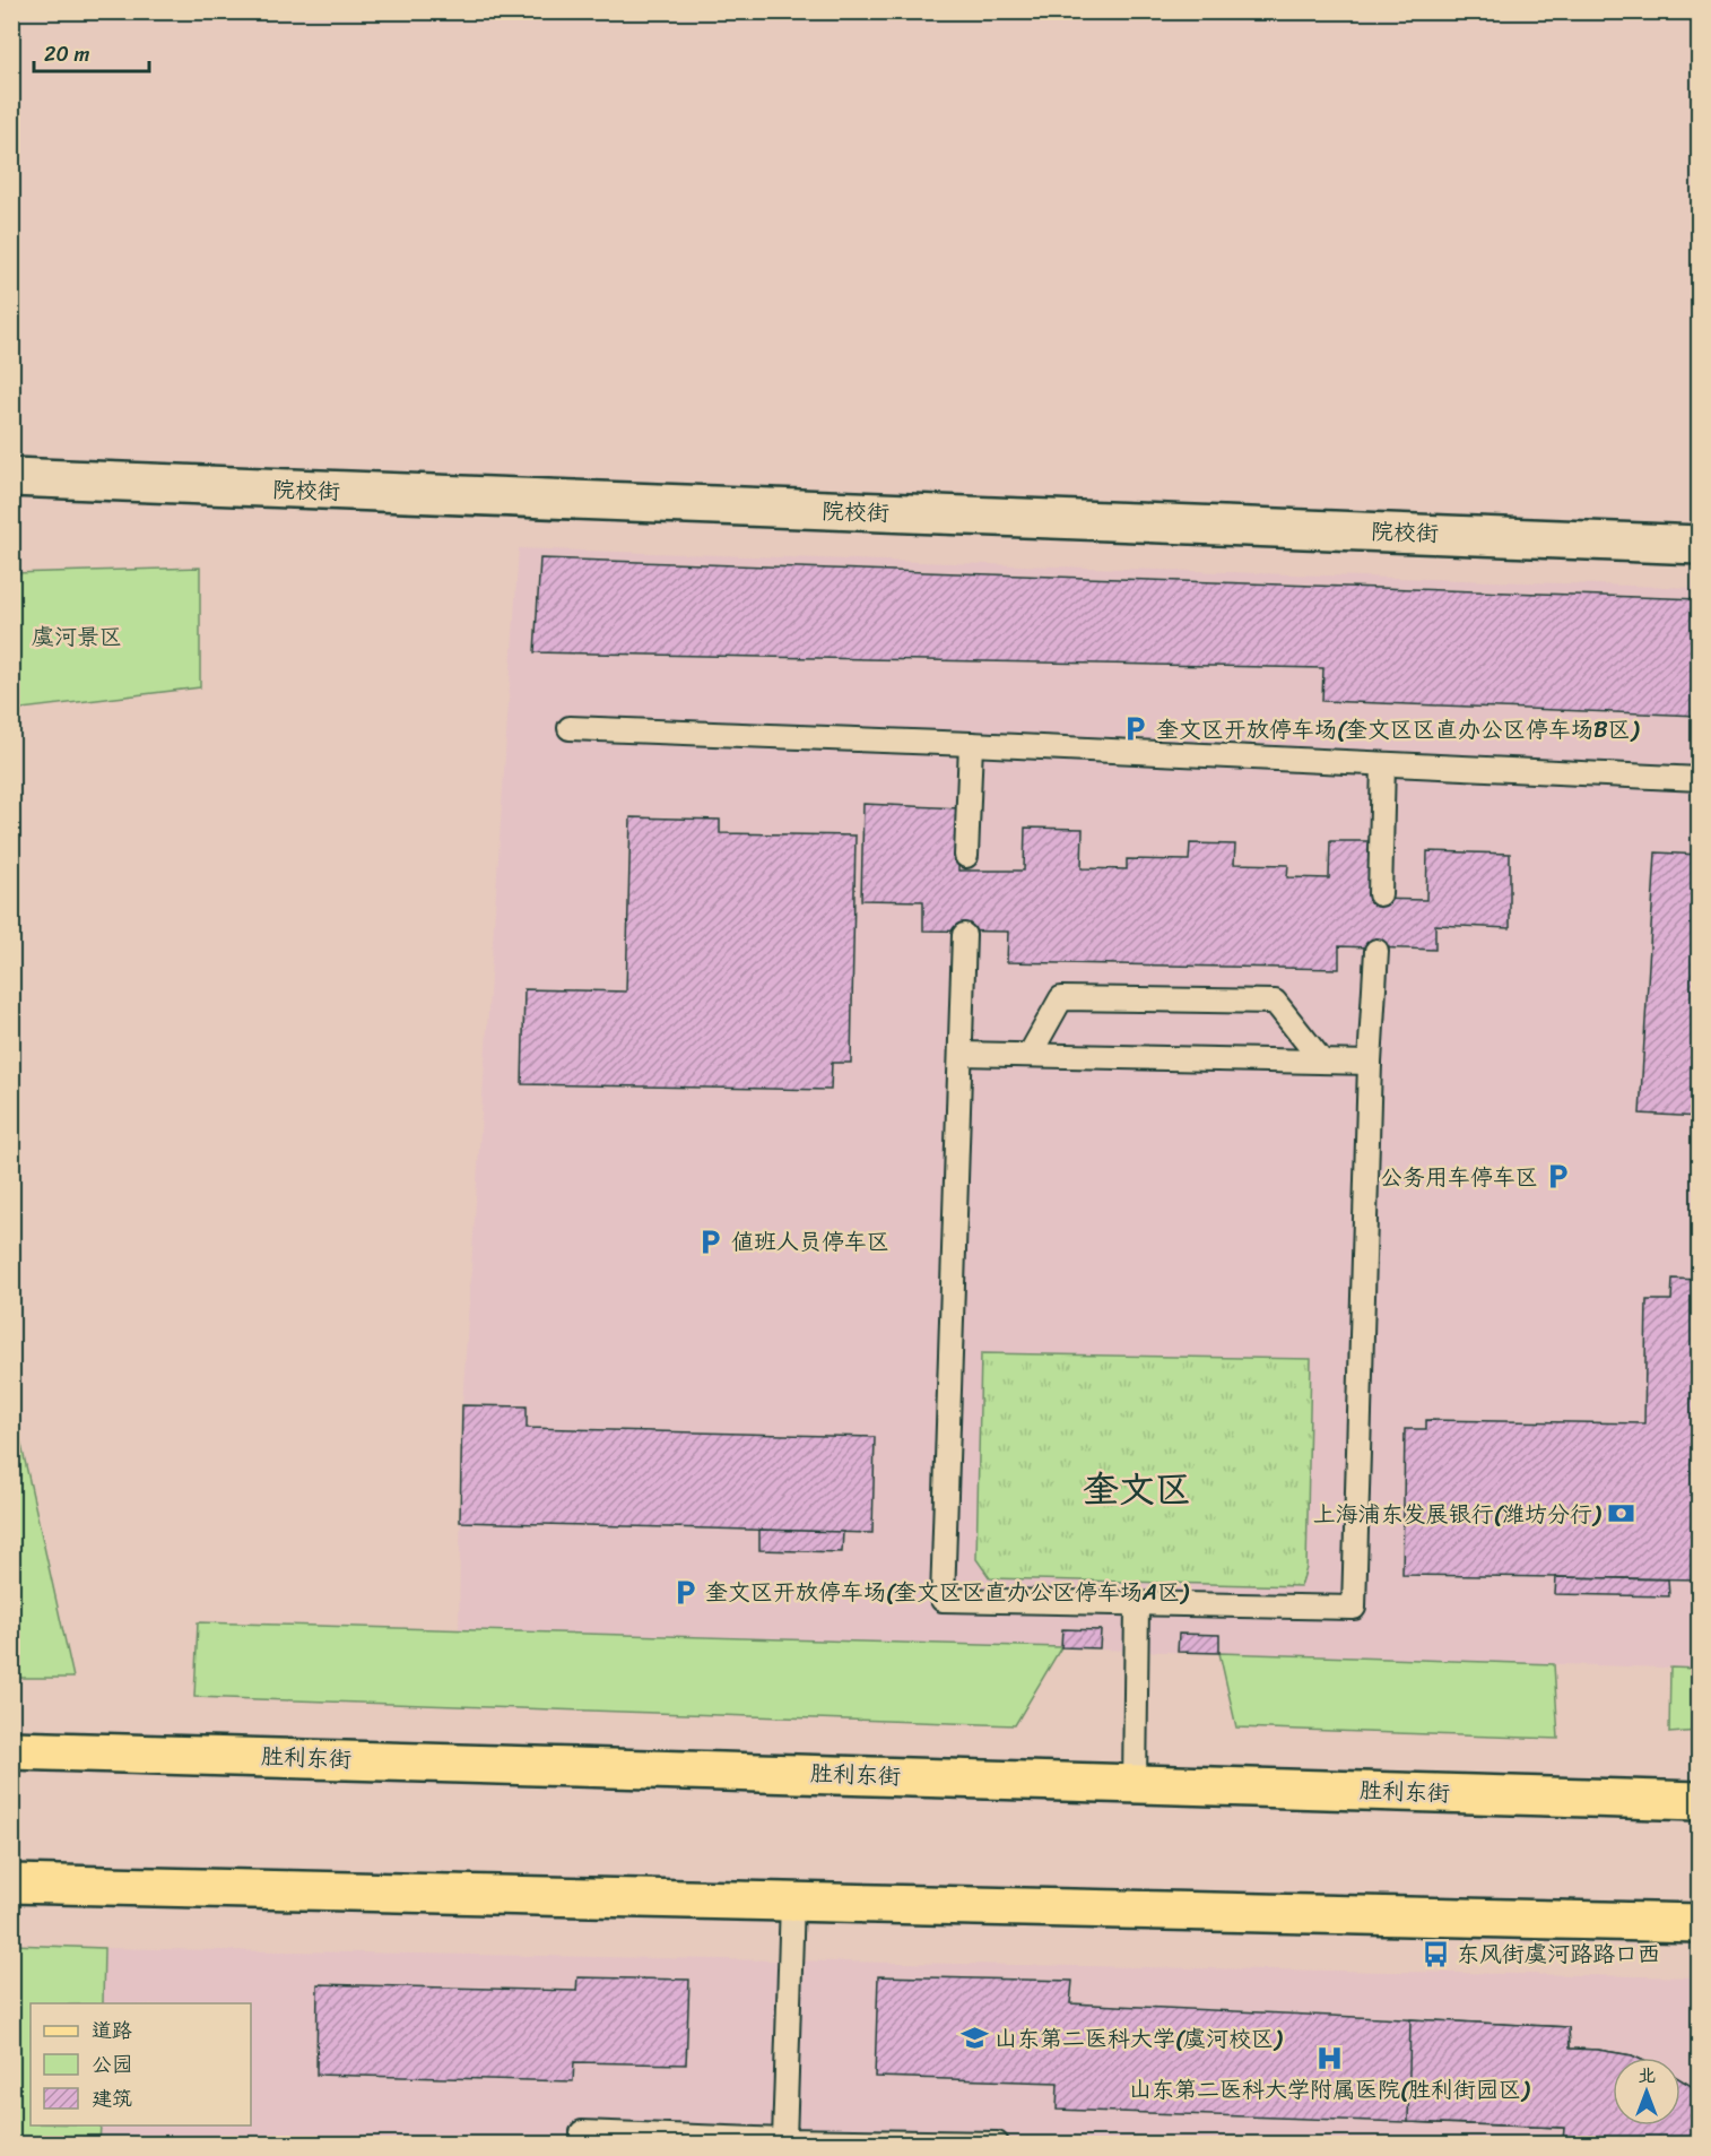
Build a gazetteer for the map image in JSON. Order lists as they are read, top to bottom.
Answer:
{
  "streets": {
    "main road": ["胜利东街"],
    "street": ["院校街"]
  },
  "districts": ["奎文区"],
  "parks": ["虞河景区"],
  "places": {
    "parking": [
      "奎文区开放停车场(奎文区区直办公区停车场B区)",
      "公务用车停车区",
      "值班人员停车区",
      "奎文区开放停车场(奎文区区直办公区停车场A区)"
    ],
    "bank": ["上海浦东发展银行(潍坊分行)"],
    "bus stop": ["东风街虞河路路口西"],
    "school or university": ["山东第二医科大学(虞河校区)"],
    "hospital": ["山东第二医科大学附属医院(胜利街园区)"]
  },
  "legend": ["道路", "公园", "建筑"],
  "scale_bar": "20 m",
  "north": "top"
}
